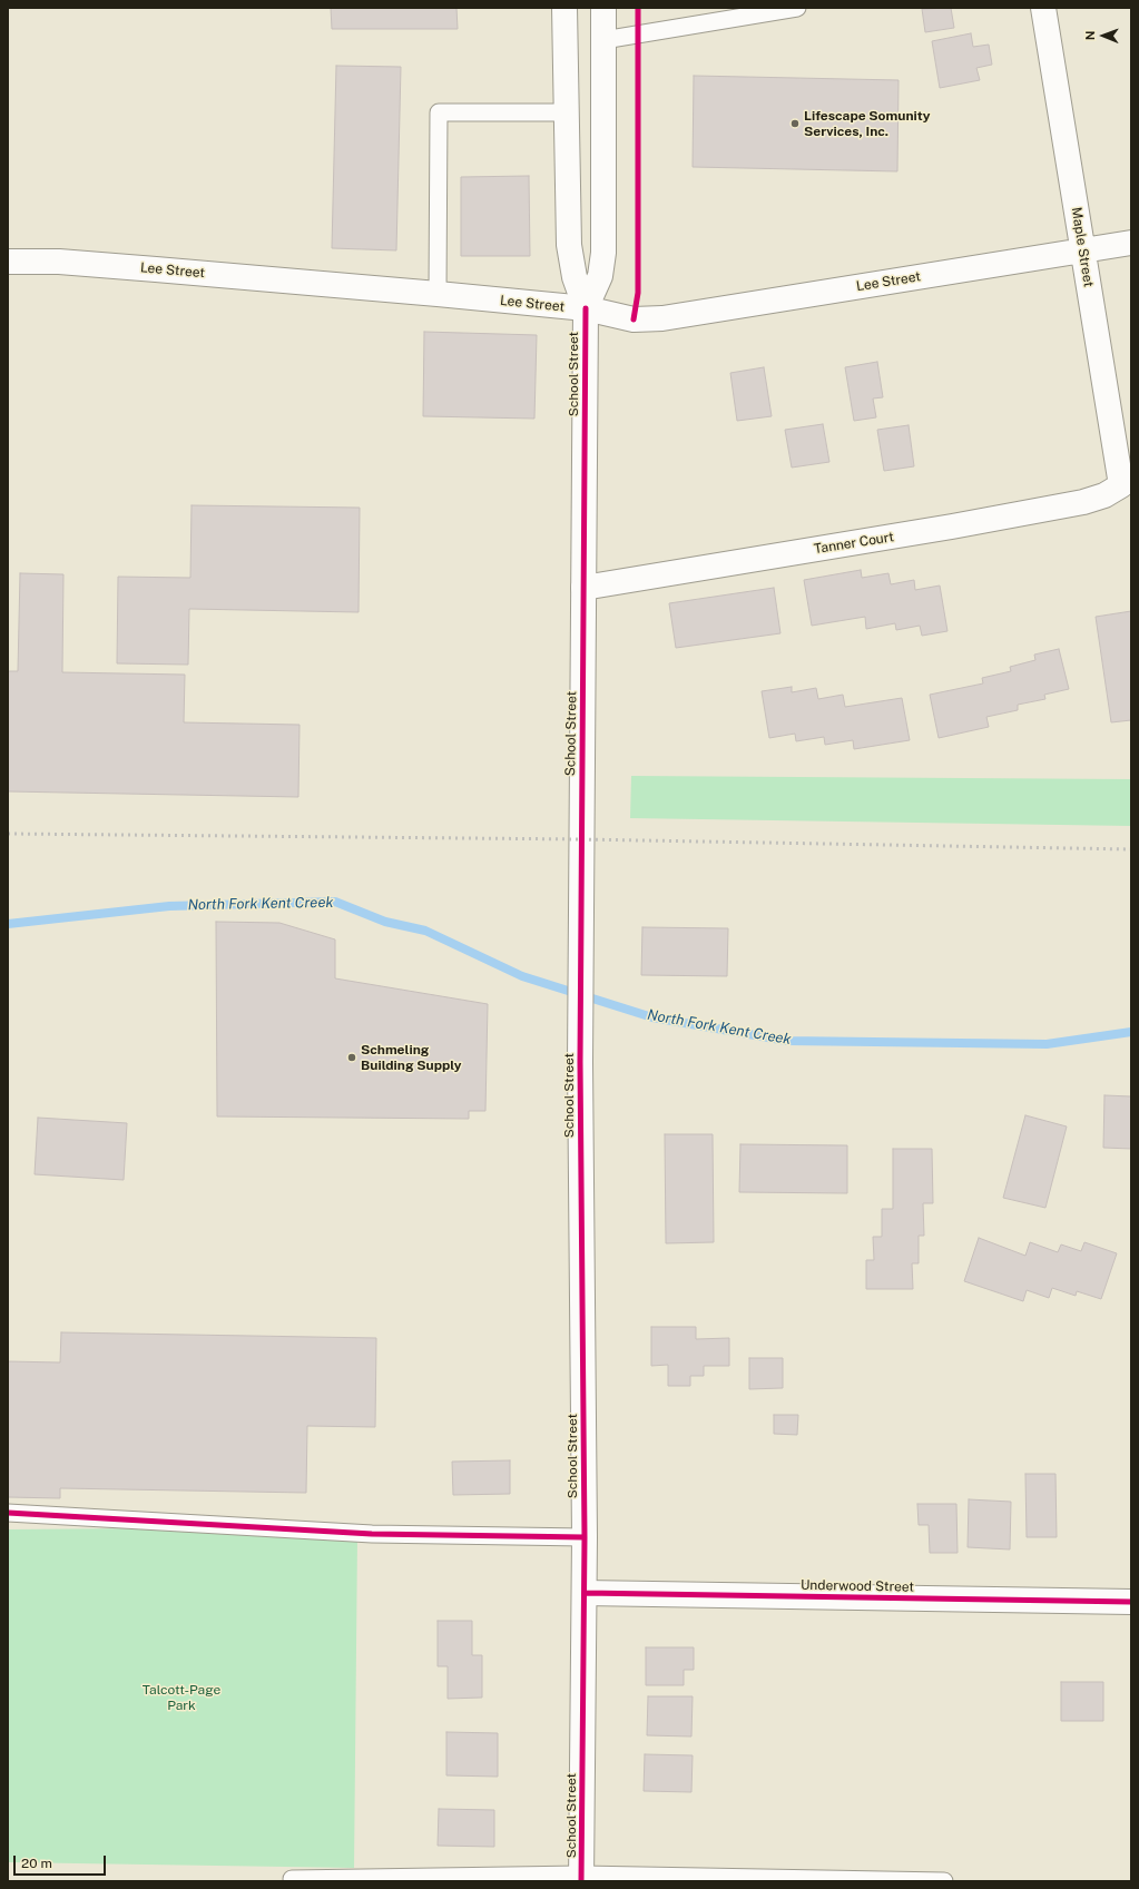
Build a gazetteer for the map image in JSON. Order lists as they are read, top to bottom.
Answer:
{
  "streets": {
    "street": [
      "Maple Street",
      "Lee Street",
      "School Street",
      "Tanner Court",
      "Underwood Street"
    ]
  },
  "crossings": [
    ["Maple Street", "Lee Street"],
    ["Maple Street", "Tanner Court"],
    ["Lee Street", "School Street"],
    ["School Street", "Tanner Court"],
    ["School Street", "Underwood Street"]
  ],
  "water": ["North Fork Kent Creek"],
  "parks": ["Talcott-Page Park"],
  "places": ["Lifescape Somunity Services, Inc.", "Schmeling Building Supply"],
  "scale_bar": "20 m",
  "north": "left"
}
